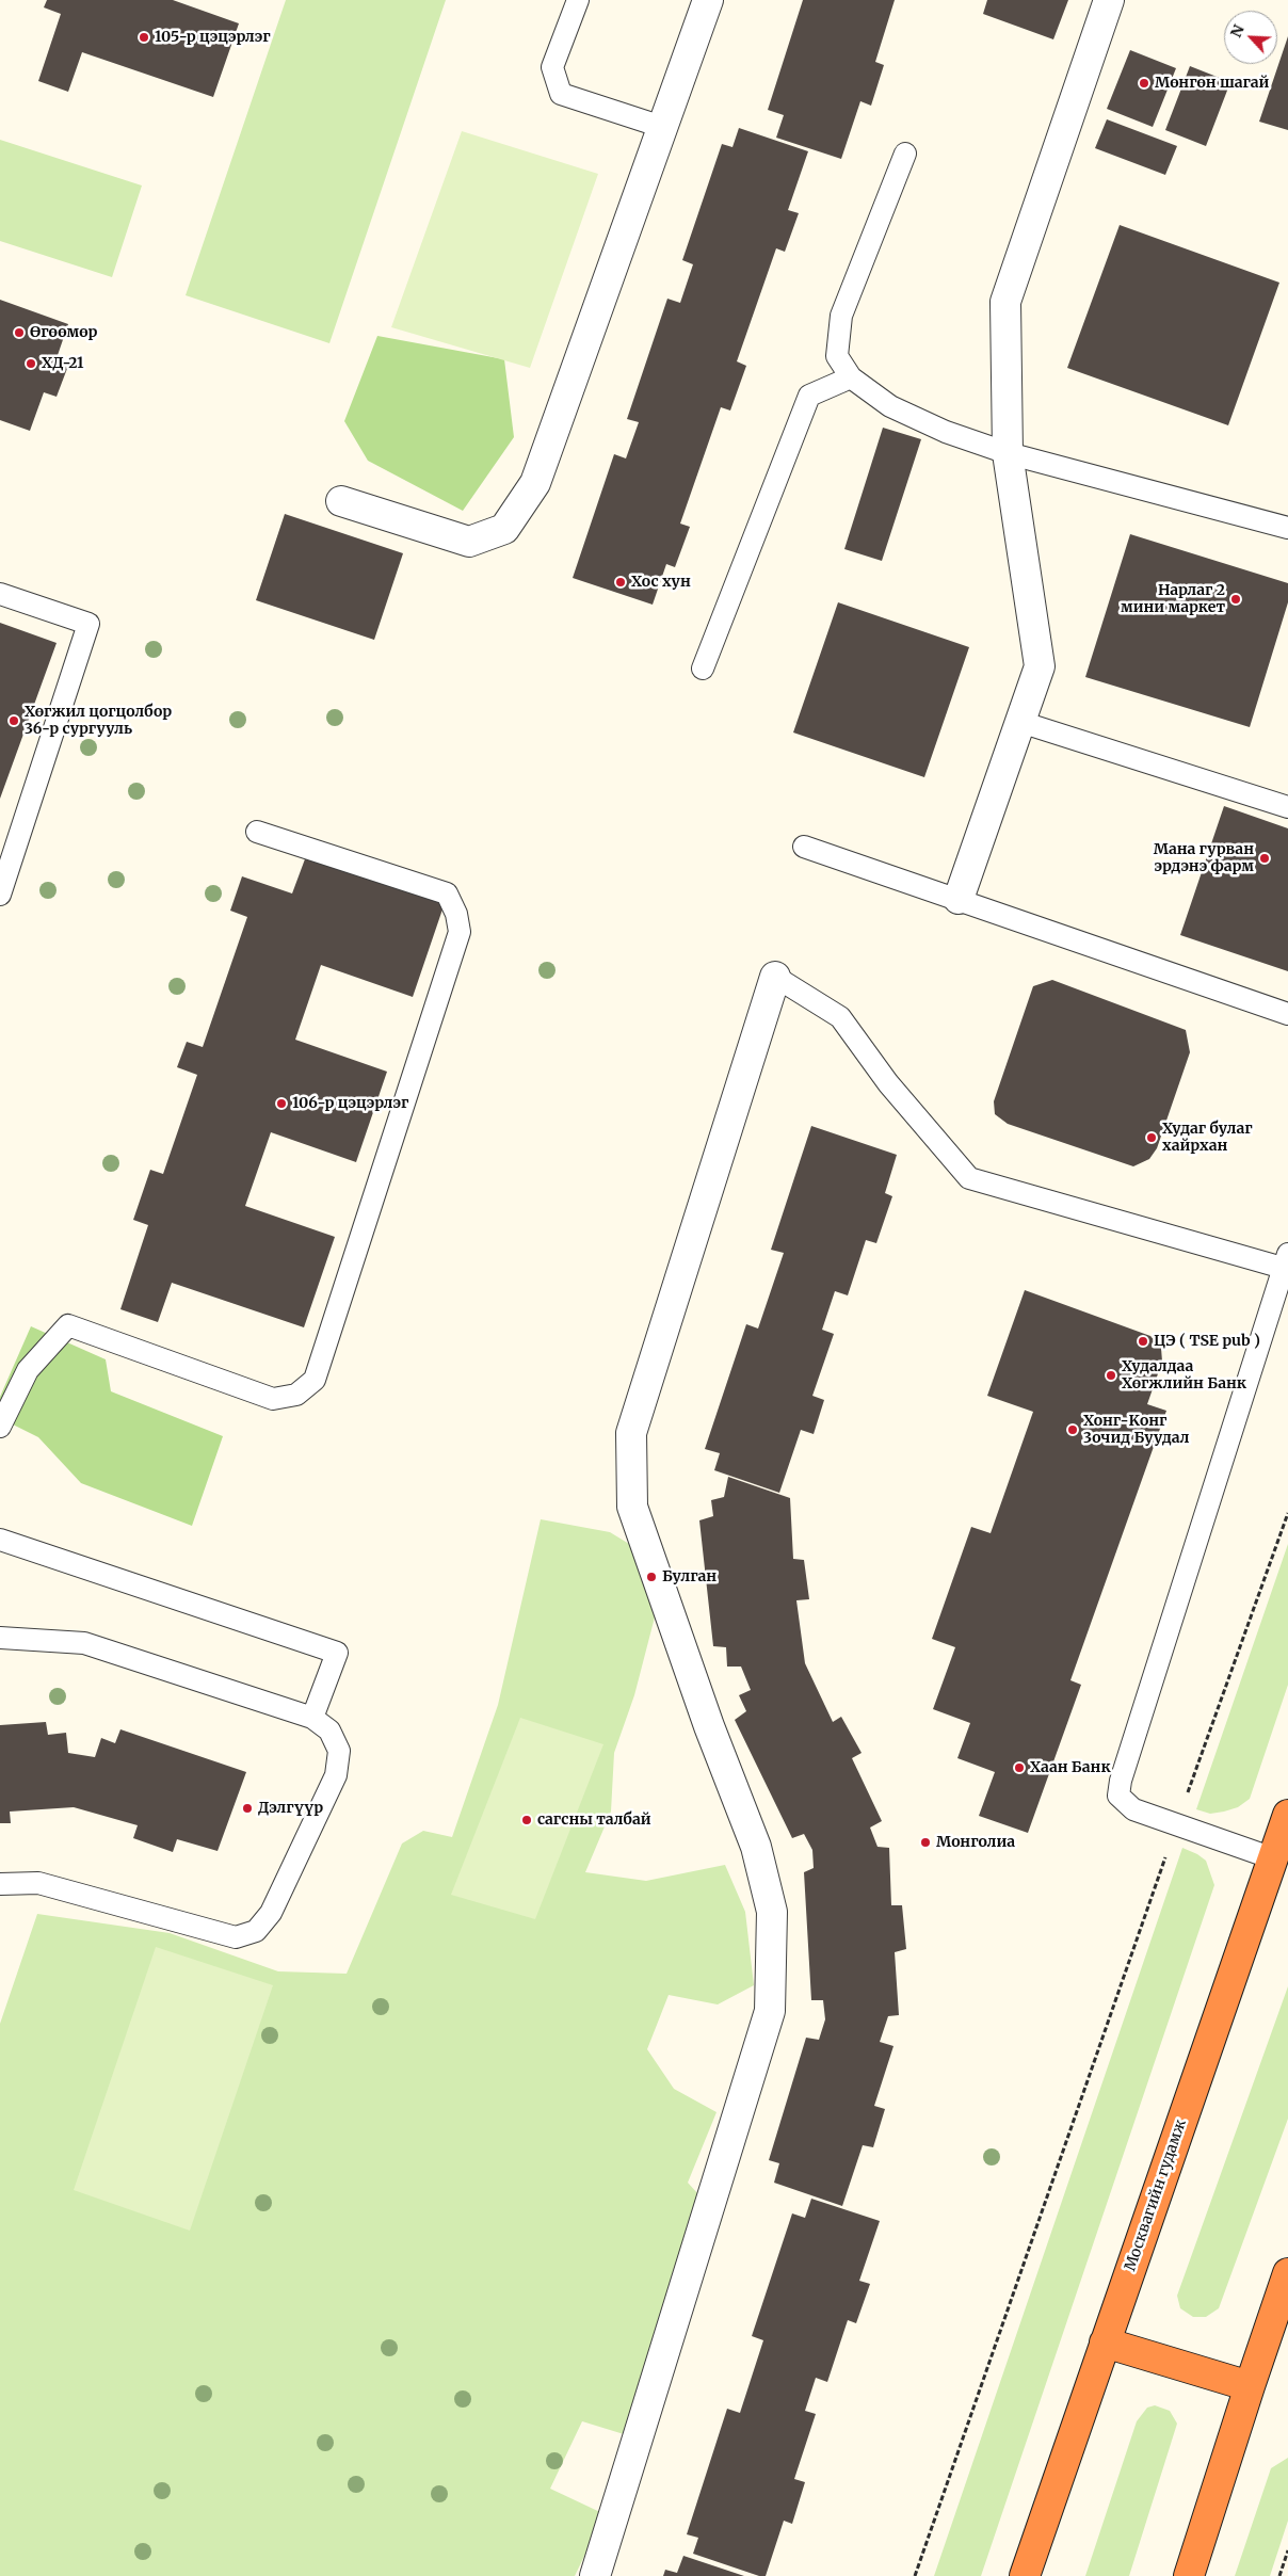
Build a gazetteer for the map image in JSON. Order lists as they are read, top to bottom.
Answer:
{
  "streets": {
    "highway": ["Москвагийн гудамж"]
  },
  "places": [
    "105-р цэцэрлэг",
    "Мөнгөн шагай",
    "Өгөөмөр",
    "ХД-21",
    "Хос хун",
    "Нарлаг 2 мини маркет",
    "Хөгжил цогцолбор 36-р сургууль",
    "Мана гурван эрдэнэ фарм",
    "106-р цэцэрлэг",
    "Худаг булаг хайрхан",
    "ЦЭ ( TSE pub )",
    "Худалдаа Хөгжлийн Банк",
    "Хонг-Kонг 3очид Буудал",
    "Булган",
    "Хаан Банк",
    "Дэлгүүр",
    "сагсны талбай",
    "Монголиа"
  ],
  "north": "top left"
}
